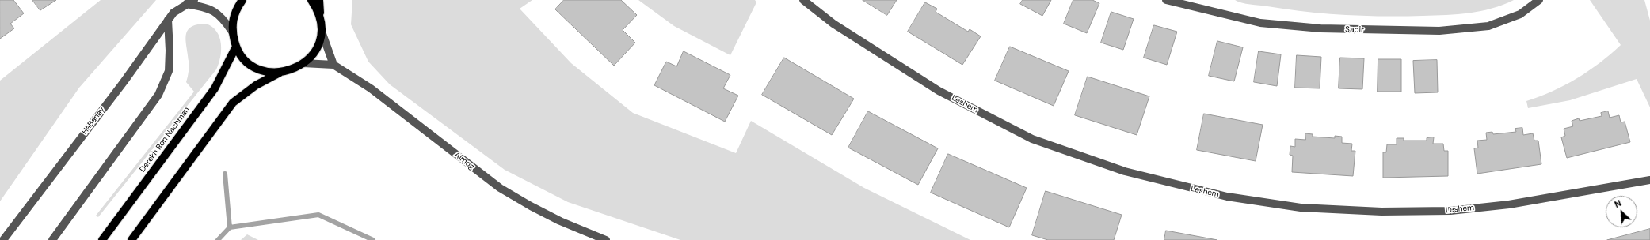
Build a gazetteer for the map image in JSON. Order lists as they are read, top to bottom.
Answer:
{
  "streets": {
    "main road": ["Derekh Ron Nachman"],
    "street": [
      "Sapir",
      "Leshem",
      "HaBanay",
      "Almog"
    ]
  },
  "north": "top left"
}
